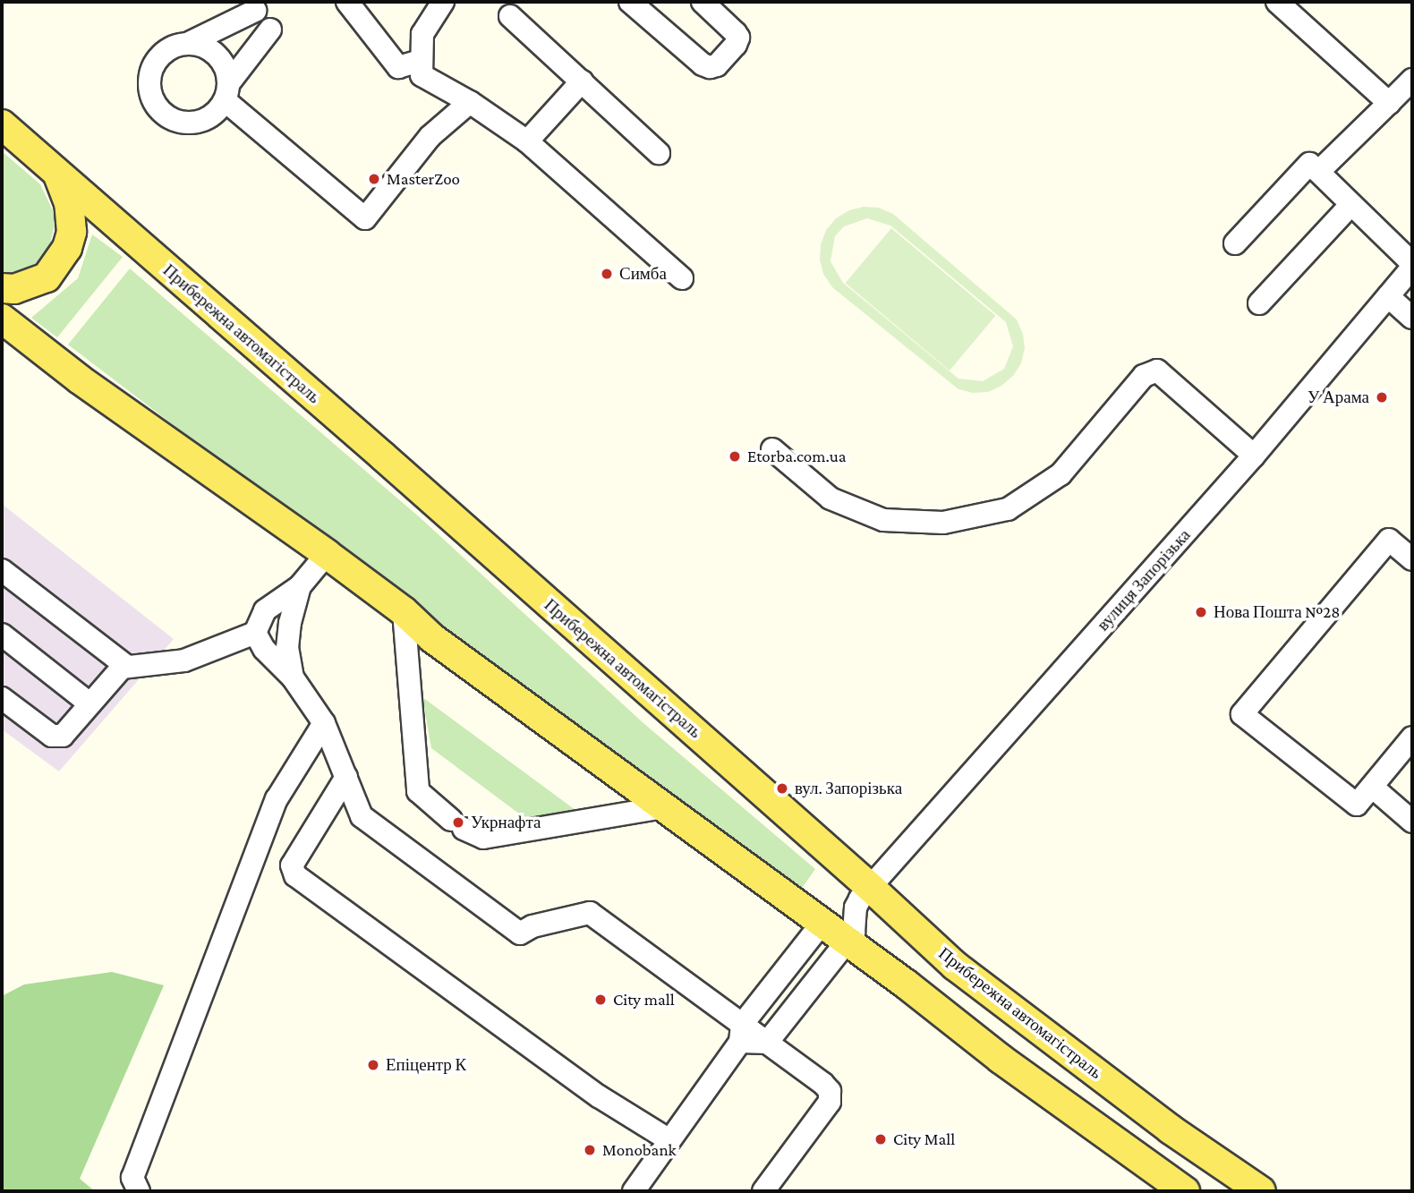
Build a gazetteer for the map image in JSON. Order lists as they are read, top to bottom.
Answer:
{
  "streets": {
    "main road": ["Прибережна автомагістраль"],
    "street": ["вулиця Запорізька"]
  },
  "crossings": [
    ["Прибережна автомагістраль", "вулиця Запорізька"]
  ],
  "places": [
    "MasterZoo",
    "Симба",
    "У Арама",
    "Etorba.com.ua",
    "Нова Пошта №28",
    "вул. Запорізька",
    "Укрнафта",
    "City mall",
    "Епіцентр К",
    "City Mall",
    "Monobank"
  ]
}
